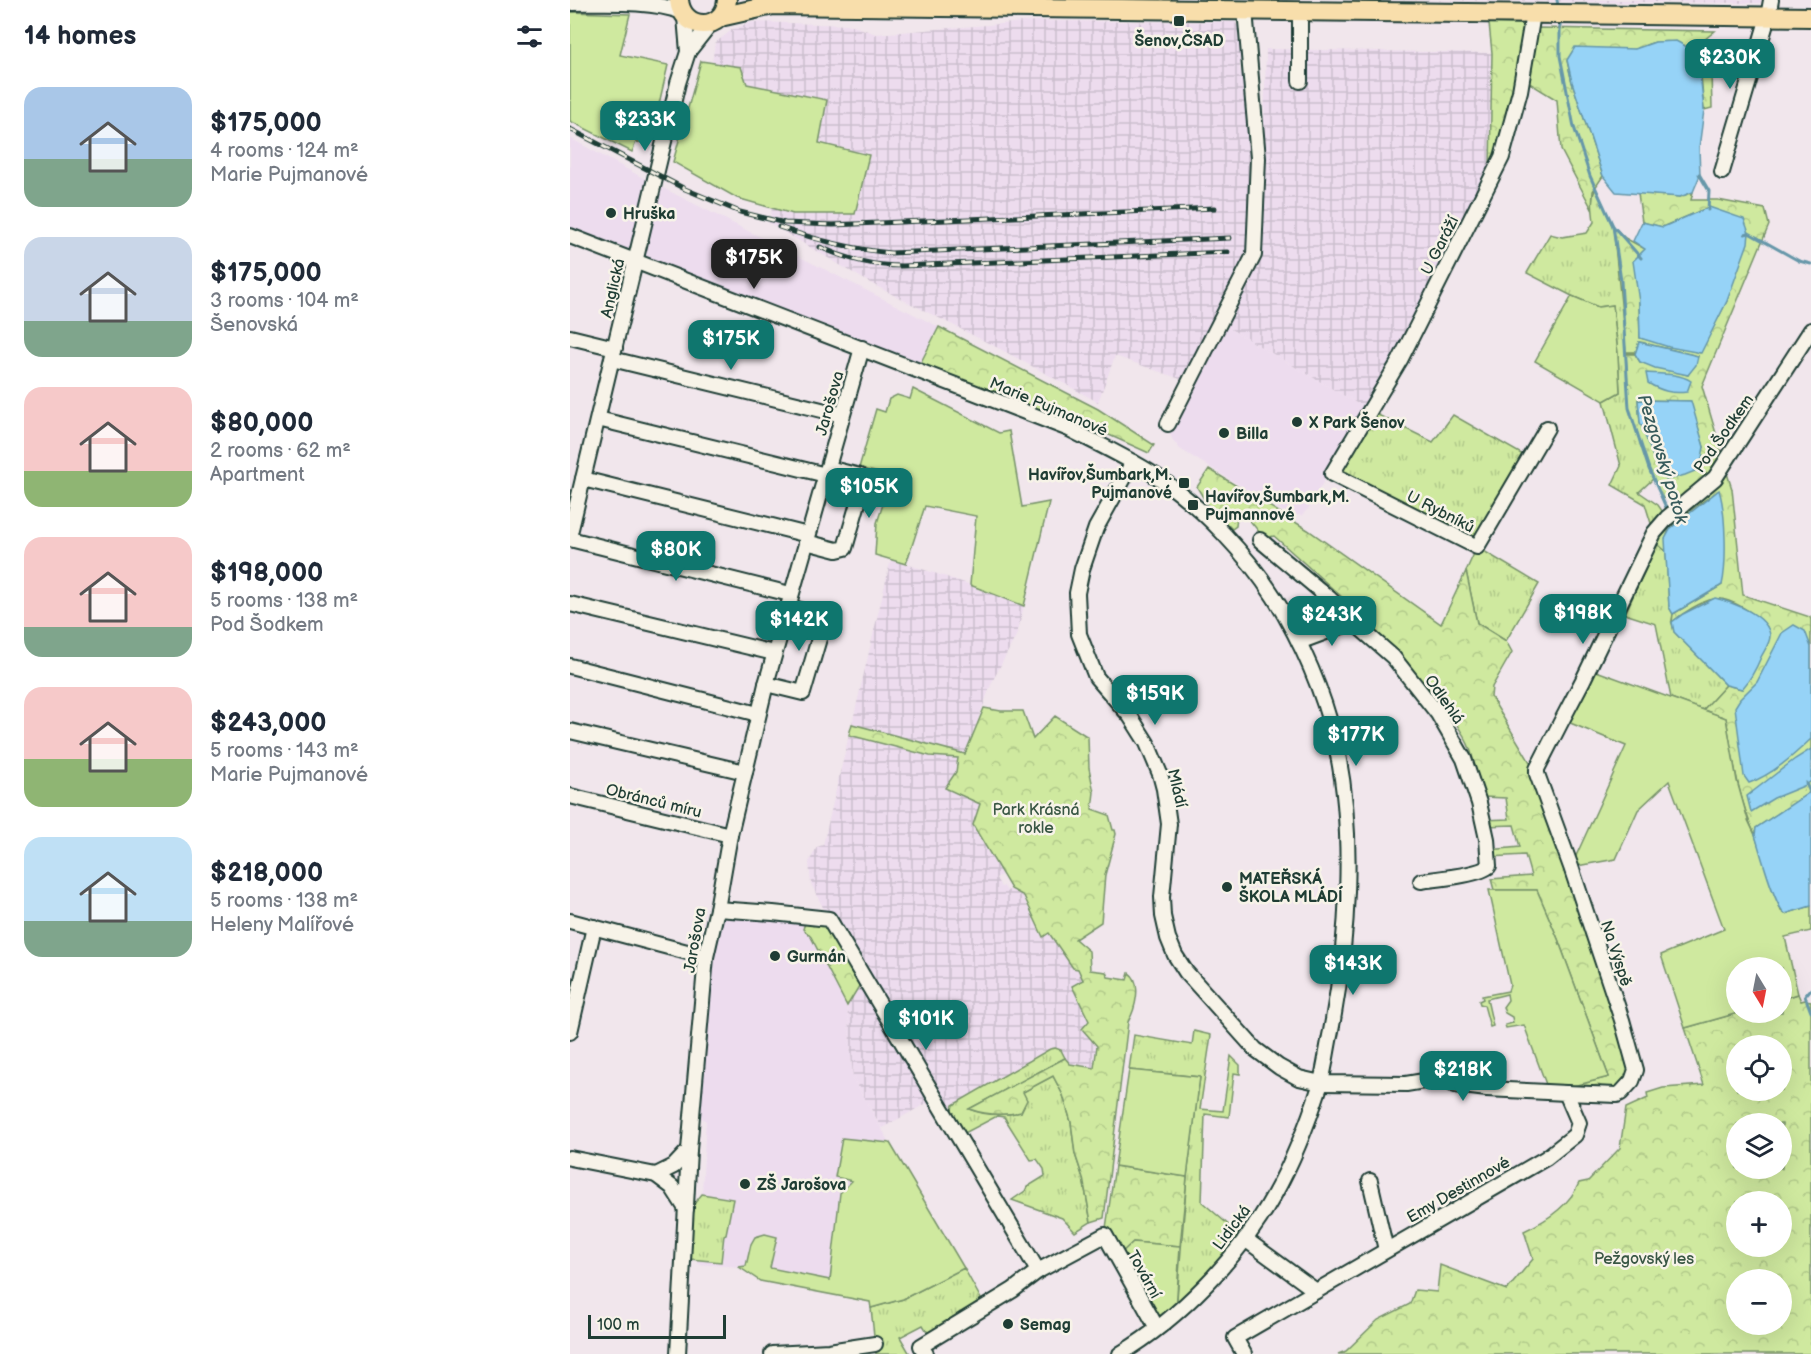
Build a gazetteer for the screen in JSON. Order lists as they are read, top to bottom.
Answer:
{
  "streets": {
    "street": [
      "U Garáží",
      "Anglická",
      "Jarošova",
      "Marie Pujmanové",
      "Pod Šodkem",
      "U Rybníků",
      "Odlehlá",
      "Mládí",
      "Obránců míru",
      "Na Výspě",
      "Emy Destinnové",
      "Lidická",
      "Tovární"
    ]
  },
  "crossings": [
    ["U Garáží", "U Rybníků"],
    ["Anglická", "Marie Pujmanové"],
    ["Jarošova", "Marie Pujmanové"],
    ["Jarošova", "Obránců míru"],
    ["Marie Pujmanové", "Mládí"],
    ["Marie Pujmanové", "Lidická"],
    ["Pod Šodkem", "Na Výspě"],
    ["Mládí", "Na Výspě"],
    ["Mládí", "Emy Destinnové"],
    ["Mládí", "Lidická"],
    ["Na Výspě", "Emy Destinnové"],
    ["Lidická", "Tovární"]
  ],
  "water": ["Pezgovský potok"],
  "parks": ["Park Krásná rokle", "Pežgovský les"],
  "places": {
    "transit": ["Šenov,ČSAD", "Havířov,Šumbark,M. Pujmanové", "Havířov,Šumbark,M. Pujmannové"],
    "other": [
      "Hruška",
      "X Park Šenov",
      "Billa",
      "MATEŘSKÁ ŠKOLA MLÁDÍ",
      "Gurmán",
      "ZŠ Jarošova",
      "Semag"
    ]
  },
  "scale_bar": "100 m",
  "north": "bottom",
  "page": {
    "heading": "14 homes",
    "price": [
      "$230K",
      "$233K",
      "$175K",
      "$175K",
      "$105K",
      "$80K",
      "$198K",
      "$243K",
      "$142K",
      "$159K",
      "$177K",
      "$143K",
      "$101K",
      "$218K"
    ],
    "list": [
      {
        "name": "$175,000",
        "note": "4 rooms · 124 m² · Marie Pujmanové"
      },
      {
        "name": "$175,000",
        "note": "3 rooms · 104 m² · Šenovská"
      },
      {
        "name": "$80,000",
        "note": "2 rooms · 62 m² · Apartment"
      },
      {
        "name": "$198,000",
        "note": "5 rooms · 138 m² · Pod Šodkem"
      },
      {
        "name": "$243,000",
        "note": "5 rooms · 143 m² · Marie Pujmanové"
      },
      {
        "name": "$218,000",
        "note": "5 rooms · 138 m² · Heleny Malířové"
      }
    ],
    "map_buttons": ["+", "−"],
    "scale": "100 m"
  }
}
